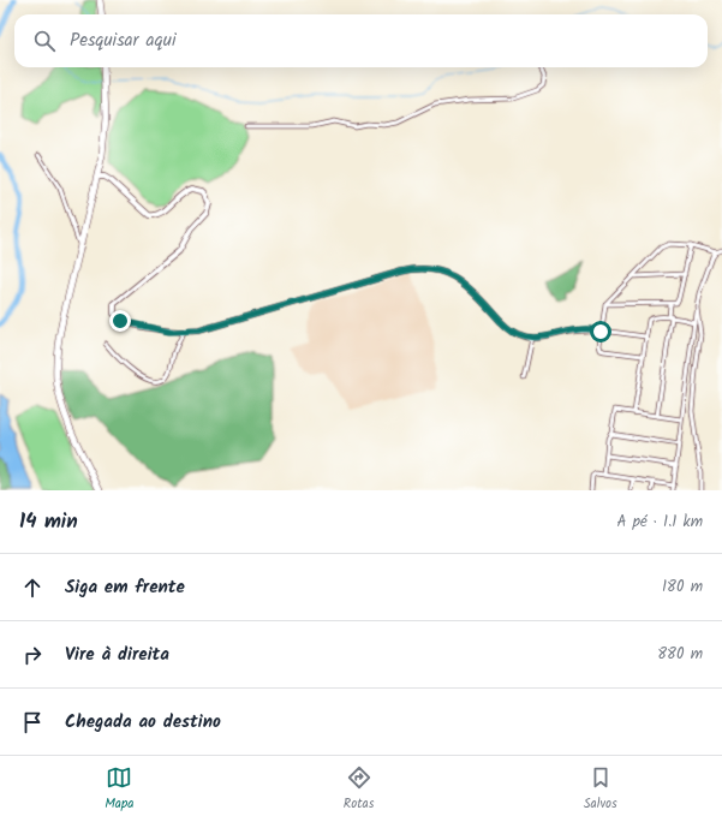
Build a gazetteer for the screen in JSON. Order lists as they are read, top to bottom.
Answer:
{
  "page": {
    "search": "Pesquisar aqui",
    "heading": ["14 min", "A pé · 1.1 km"],
    "list": [
      ["Siga em frente", "180 m"],
      ["Vire à direita", "880 m"],
      "Chegada ao destino"
    ],
    "nav": ["Mapa", "Rotas", "Salvos"]
  }
}
